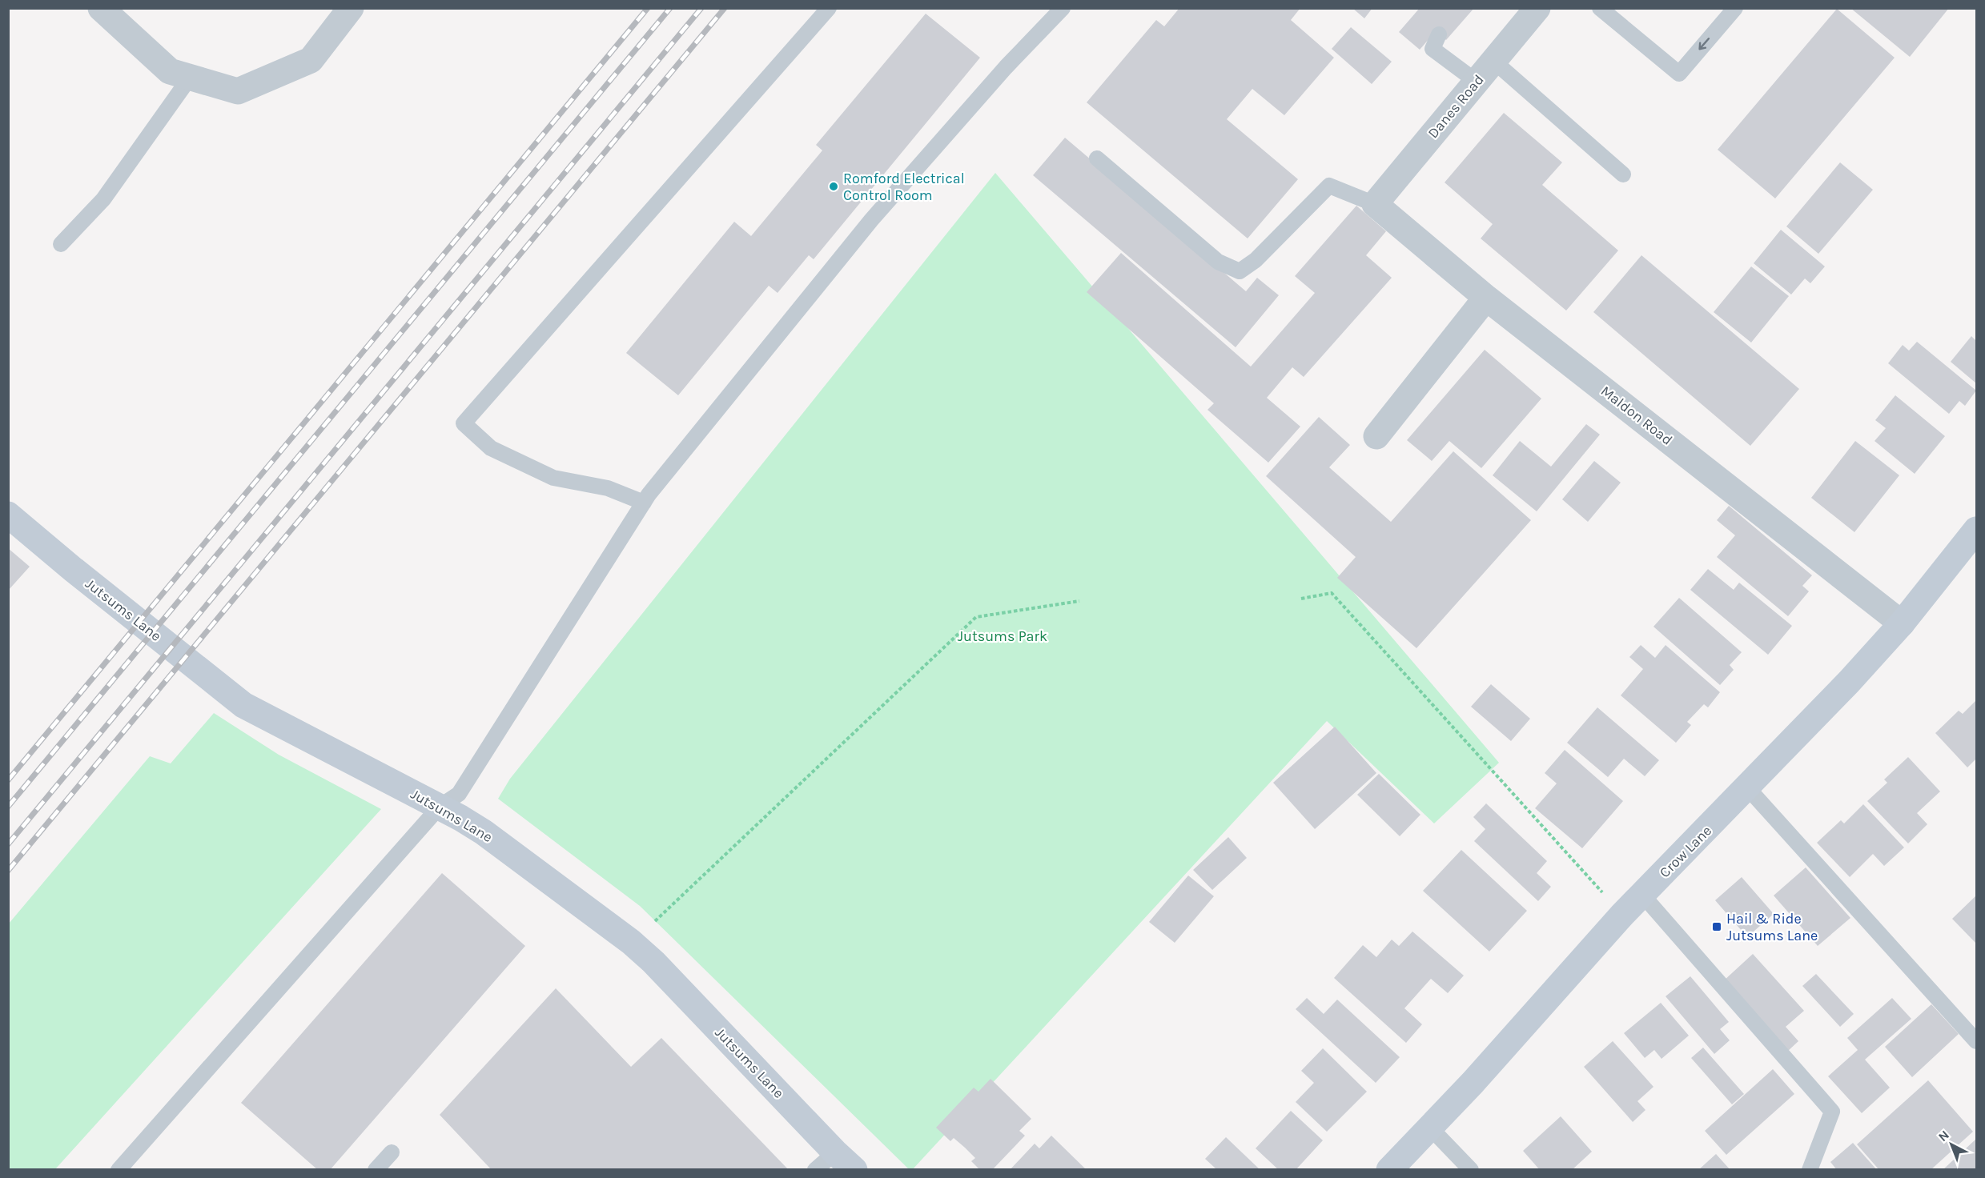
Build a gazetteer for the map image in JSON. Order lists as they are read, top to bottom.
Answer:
{
  "streets": {
    "street": [
      "Danes Road",
      "Maldon Road",
      "Jutsums Lane",
      "Crow Lane"
    ]
  },
  "crossings": [
    ["Danes Road", "Maldon Road"],
    ["Maldon Road", "Crow Lane"]
  ],
  "parks": ["Jutsums Park"],
  "places": {
    "other": ["Romford Electrical Control Room"],
    "transit": ["Hail & Ride Jutsums Lane"]
  },
  "north": "top left"
}
